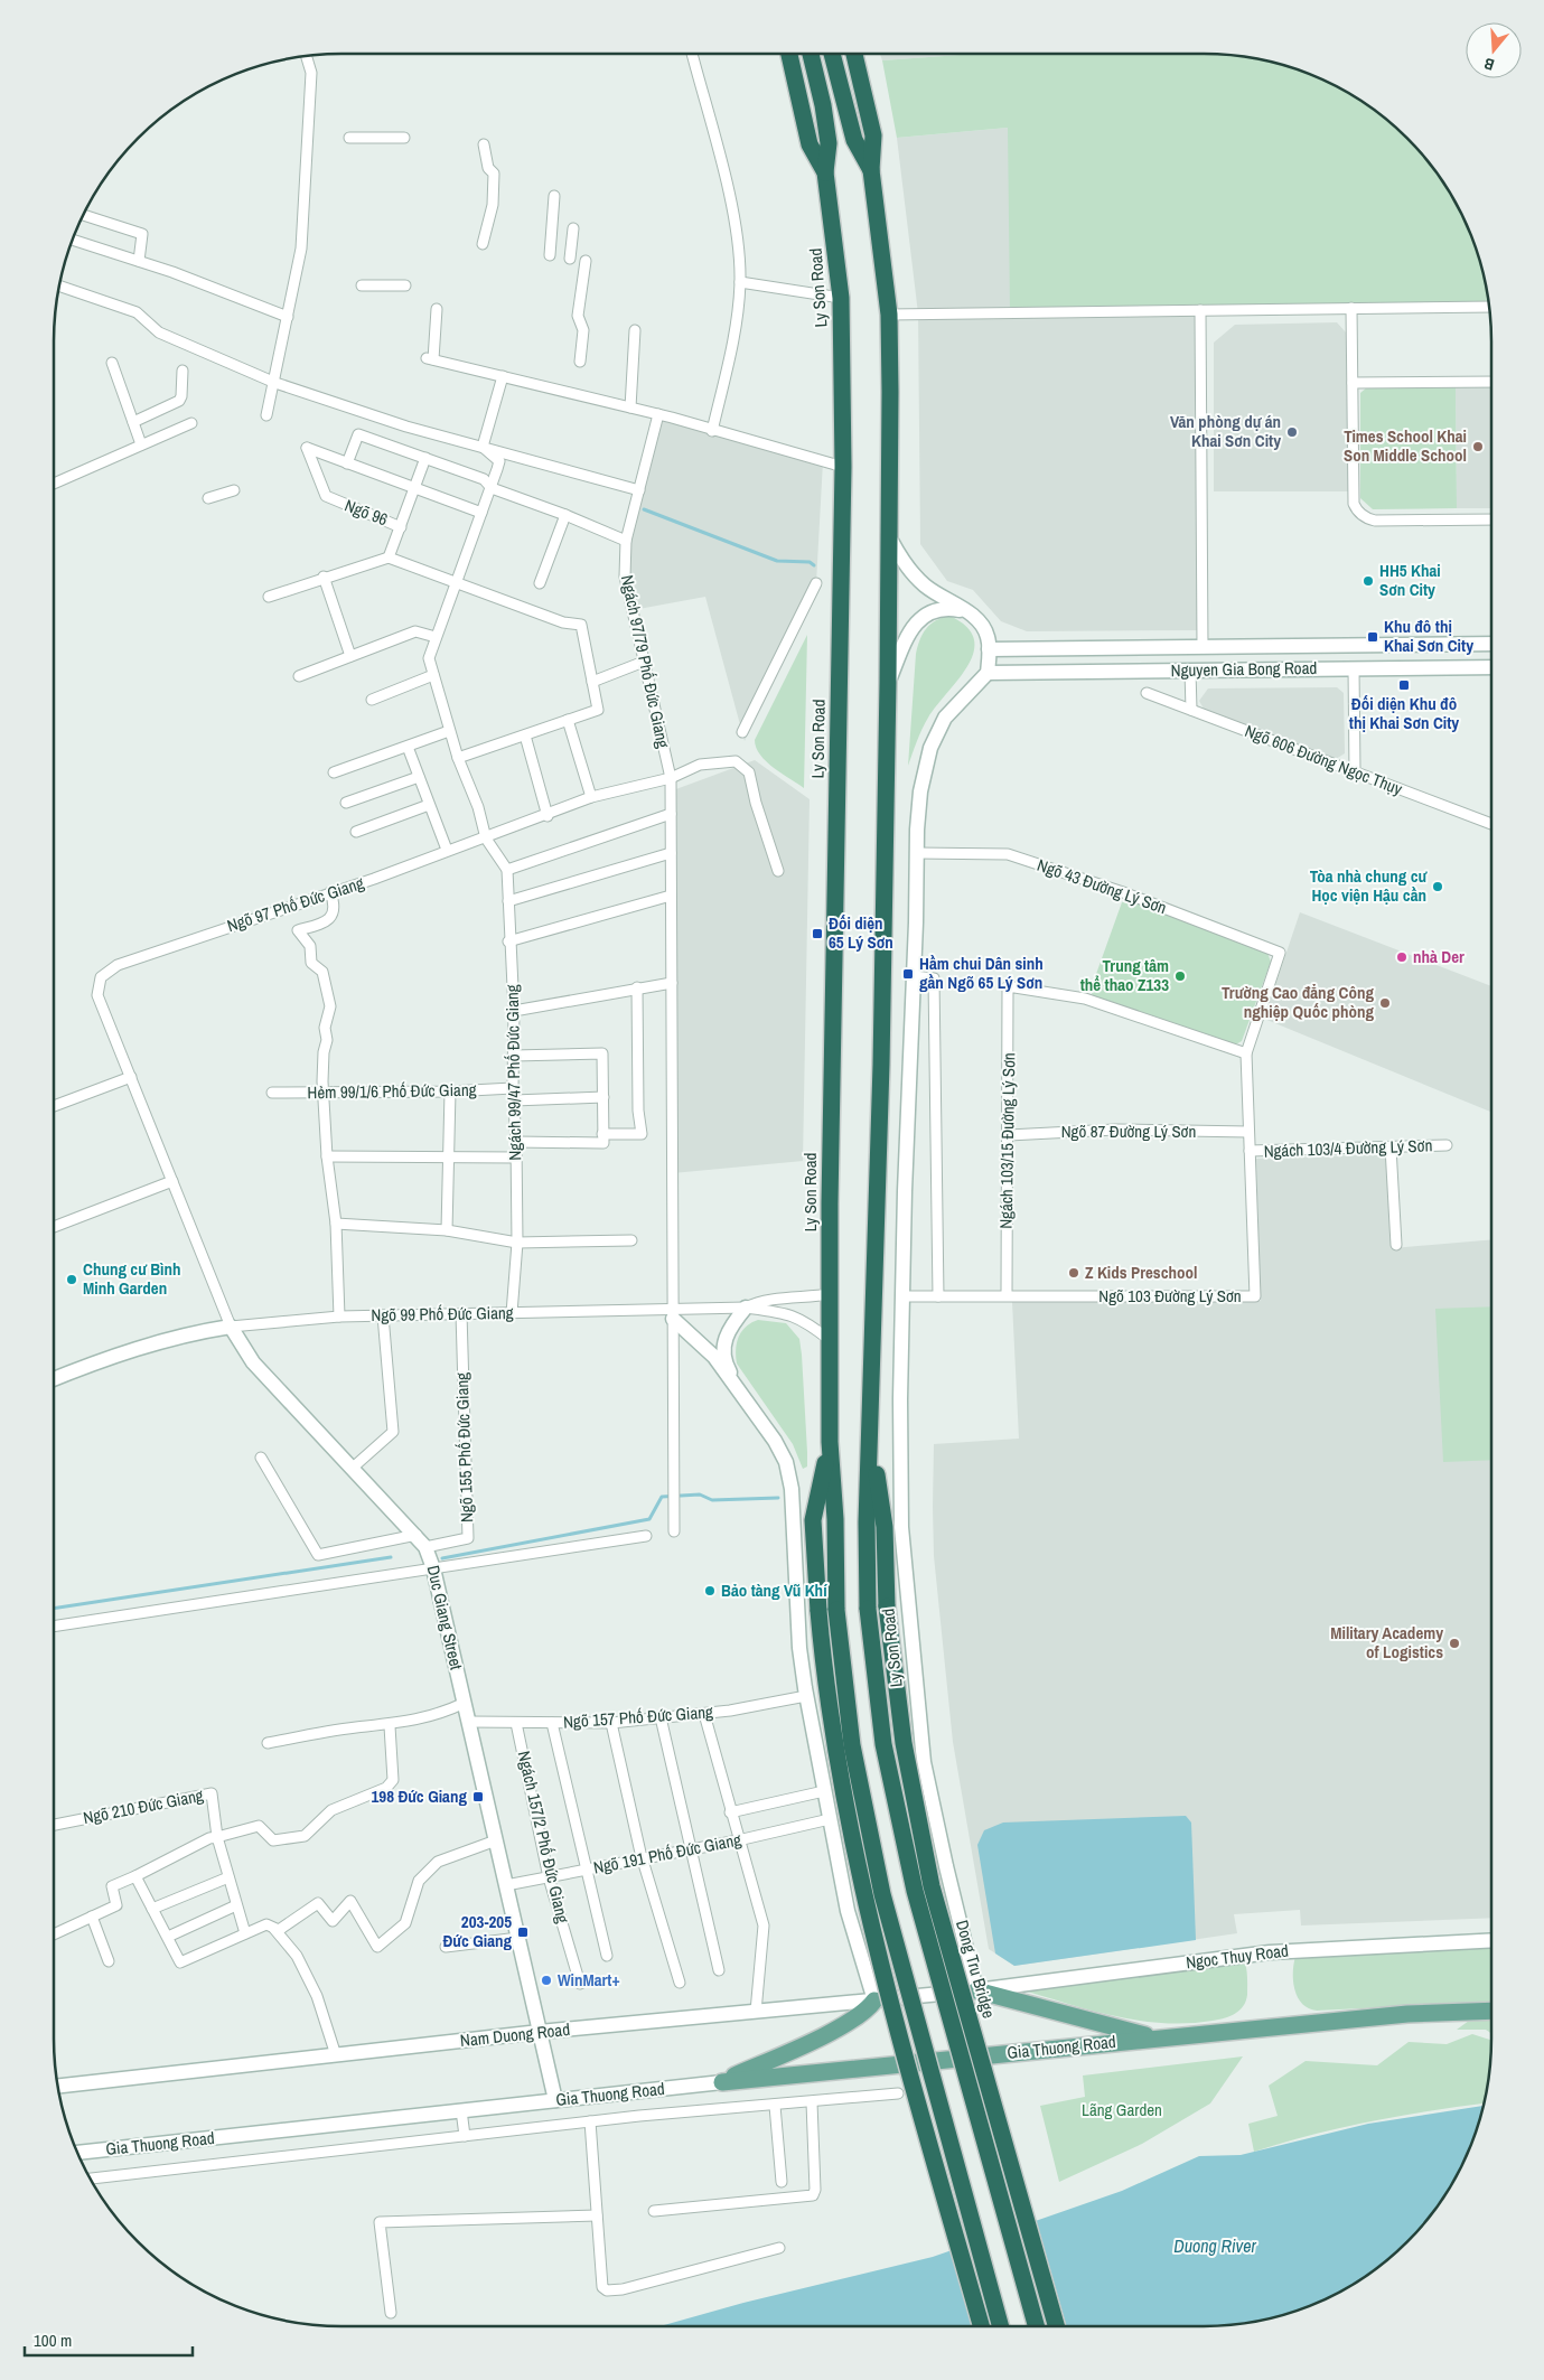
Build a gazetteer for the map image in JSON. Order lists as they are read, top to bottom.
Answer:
{
  "streets": {
    "highway": ["Ly Son Road", "Dong Tru Bridge"],
    "main road": ["Gia Thuong Road"],
    "street": [
      "Ngõ 96",
      "Ngách 97/79 Phố Đức Giang",
      "Nguyen Gia Bong Road",
      "Ngõ 606 Đường Ngọc Thụy",
      "Ngõ 43 Đường Lý Sơn",
      "Ngõ 97 Phố Đức Giang",
      "Ngách 99/47 Phố Đức Giang",
      "Hẻm 99/1/6 Phố Đức Giang",
      "Ngõ 87 Đường Lý Sơn",
      "Ngách 103/15 Đường Lý Sơn",
      "Ngách 103/4 Đường Lý Sơn",
      "Ngõ 103 Đường Lý Sơn",
      "Ngõ 99 Phố Đức Giang",
      "Ngõ 155 Phố Đức Giang",
      "Duc Giang Street",
      "Ngõ 157 Phố Đức Giang",
      "Ngõ 210 Đức Giang",
      "Ngách 157/2 Phố Đức Giang",
      "Ngõ 191 Phố Đức Giang",
      "Ngoc Thuy Road",
      "Nam Duong Road"
    ]
  },
  "crossings": [
    ["Ly Son Road", "Dong Tru Bridge"],
    ["Ngách 97/79 Phố Đức Giang", "Ngõ 97 Phố Đức Giang"],
    ["Ngách 97/79 Phố Đức Giang", "Ngõ 99 Phố Đức Giang"],
    ["Ngõ 43 Đường Lý Sơn", "Ngõ 103 Đường Lý Sơn"],
    ["Ngõ 97 Phố Đức Giang", "Ngõ 99 Phố Đức Giang"],
    ["Ngõ 97 Phố Đức Giang", "Duc Giang Street"],
    ["Ngách 99/47 Phố Đức Giang", "Hẻm 99/1/6 Phố Đức Giang"],
    ["Ngách 99/47 Phố Đức Giang", "Ngõ 99 Phố Đức Giang"],
    ["Ngõ 87 Đường Lý Sơn", "Ngách 103/15 Đường Lý Sơn"],
    ["Ngõ 87 Đường Lý Sơn", "Ngõ 103 Đường Lý Sơn"],
    ["Ngách 103/15 Đường Lý Sơn", "Ngõ 103 Đường Lý Sơn"],
    ["Ngách 103/4 Đường Lý Sơn", "Ngõ 103 Đường Lý Sơn"],
    ["Ngõ 99 Phố Đức Giang", "Ngõ 155 Phố Đức Giang"],
    ["Ngõ 99 Phố Đức Giang", "Duc Giang Street"],
    ["Ngõ 155 Phố Đức Giang", "Duc Giang Street"],
    ["Duc Giang Street", "Ngõ 157 Phố Đức Giang"],
    ["Duc Giang Street", "Ngõ 191 Phố Đức Giang"],
    ["Duc Giang Street", "Nam Duong Road"],
    ["Duc Giang Street", "Gia Thuong Road"],
    ["Ngõ 157 Phố Đức Giang", "Ngách 157/2 Phố Đức Giang"],
    ["Ngách 157/2 Phố Đức Giang", "Ngõ 191 Phố Đức Giang"],
    ["Ngoc Thuy Road", "Nam Duong Road"]
  ],
  "water": ["Duong River"],
  "parks": ["Lãng Garden"],
  "places": {
    "other": [
      "Văn phòng dự án Khai Sơn City",
      "Times School Khai Son Middle School",
      "HH5 Khai Sơn City",
      "Tòa nhà chung cư Học viện Hậu cần",
      "nhà Der",
      "Trung tâm thể thao Z133",
      "Trường Cao đẳng Công nghiệp Quốc phòng",
      "Z Kids Preschool",
      "Chung cư Bình Minh Garden",
      "Bảo tàng Vũ Khí",
      "Military Academy of Logistics",
      "WinMart+"
    ],
    "transit": [
      "Khu đô thị Khai Sơn City",
      "Đối diện Khu đô thị Khai Sơn City",
      "Đối diện 65 Lý Sơn",
      "Hầm chui Dân sinh gần Ngõ 65 Lý Sơn",
      "198 Đức Giang",
      "203-205 Đức Giang"
    ]
  },
  "scale_bar": "100 m",
  "north": "bottom"
}
